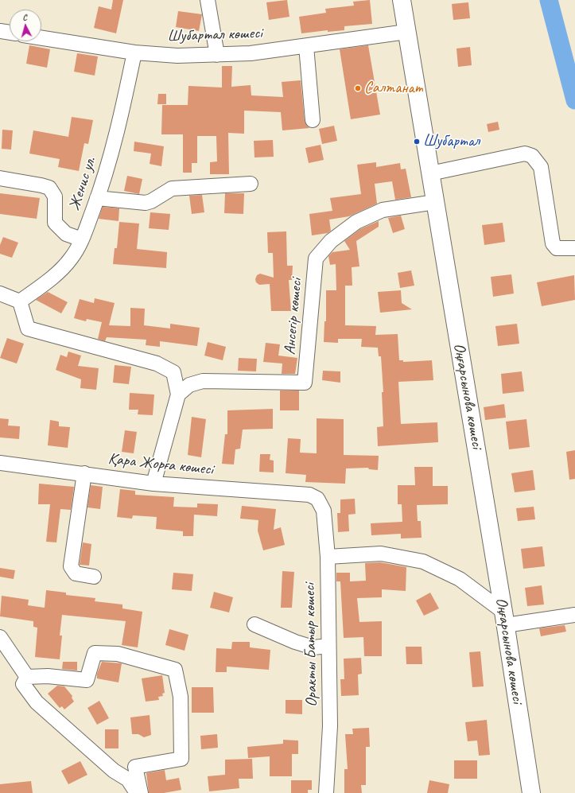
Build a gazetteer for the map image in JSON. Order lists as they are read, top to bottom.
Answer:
{
  "streets": {
    "main road": ["Оңғарсынова көшесі"],
    "street": [
      "Шубартал көшесі",
      "Женис ул.",
      "Ансегір көшесі",
      "Қара Жорға көшесі",
      "Оракты Батыр көшесі"
    ]
  },
  "crossings": [
    ["Шубартал көшесі", "Женис ул."],
    ["Шубартал көшесі", "Оңғарсынова көшесі"],
    ["Ансегір көшесі", "Оңғарсынова көшесі"],
    ["Қара Жорға көшесі", "Оракты Батыр көшесі"]
  ],
  "places": ["Салтанат", "Шубартал"],
  "north": "top"
}
